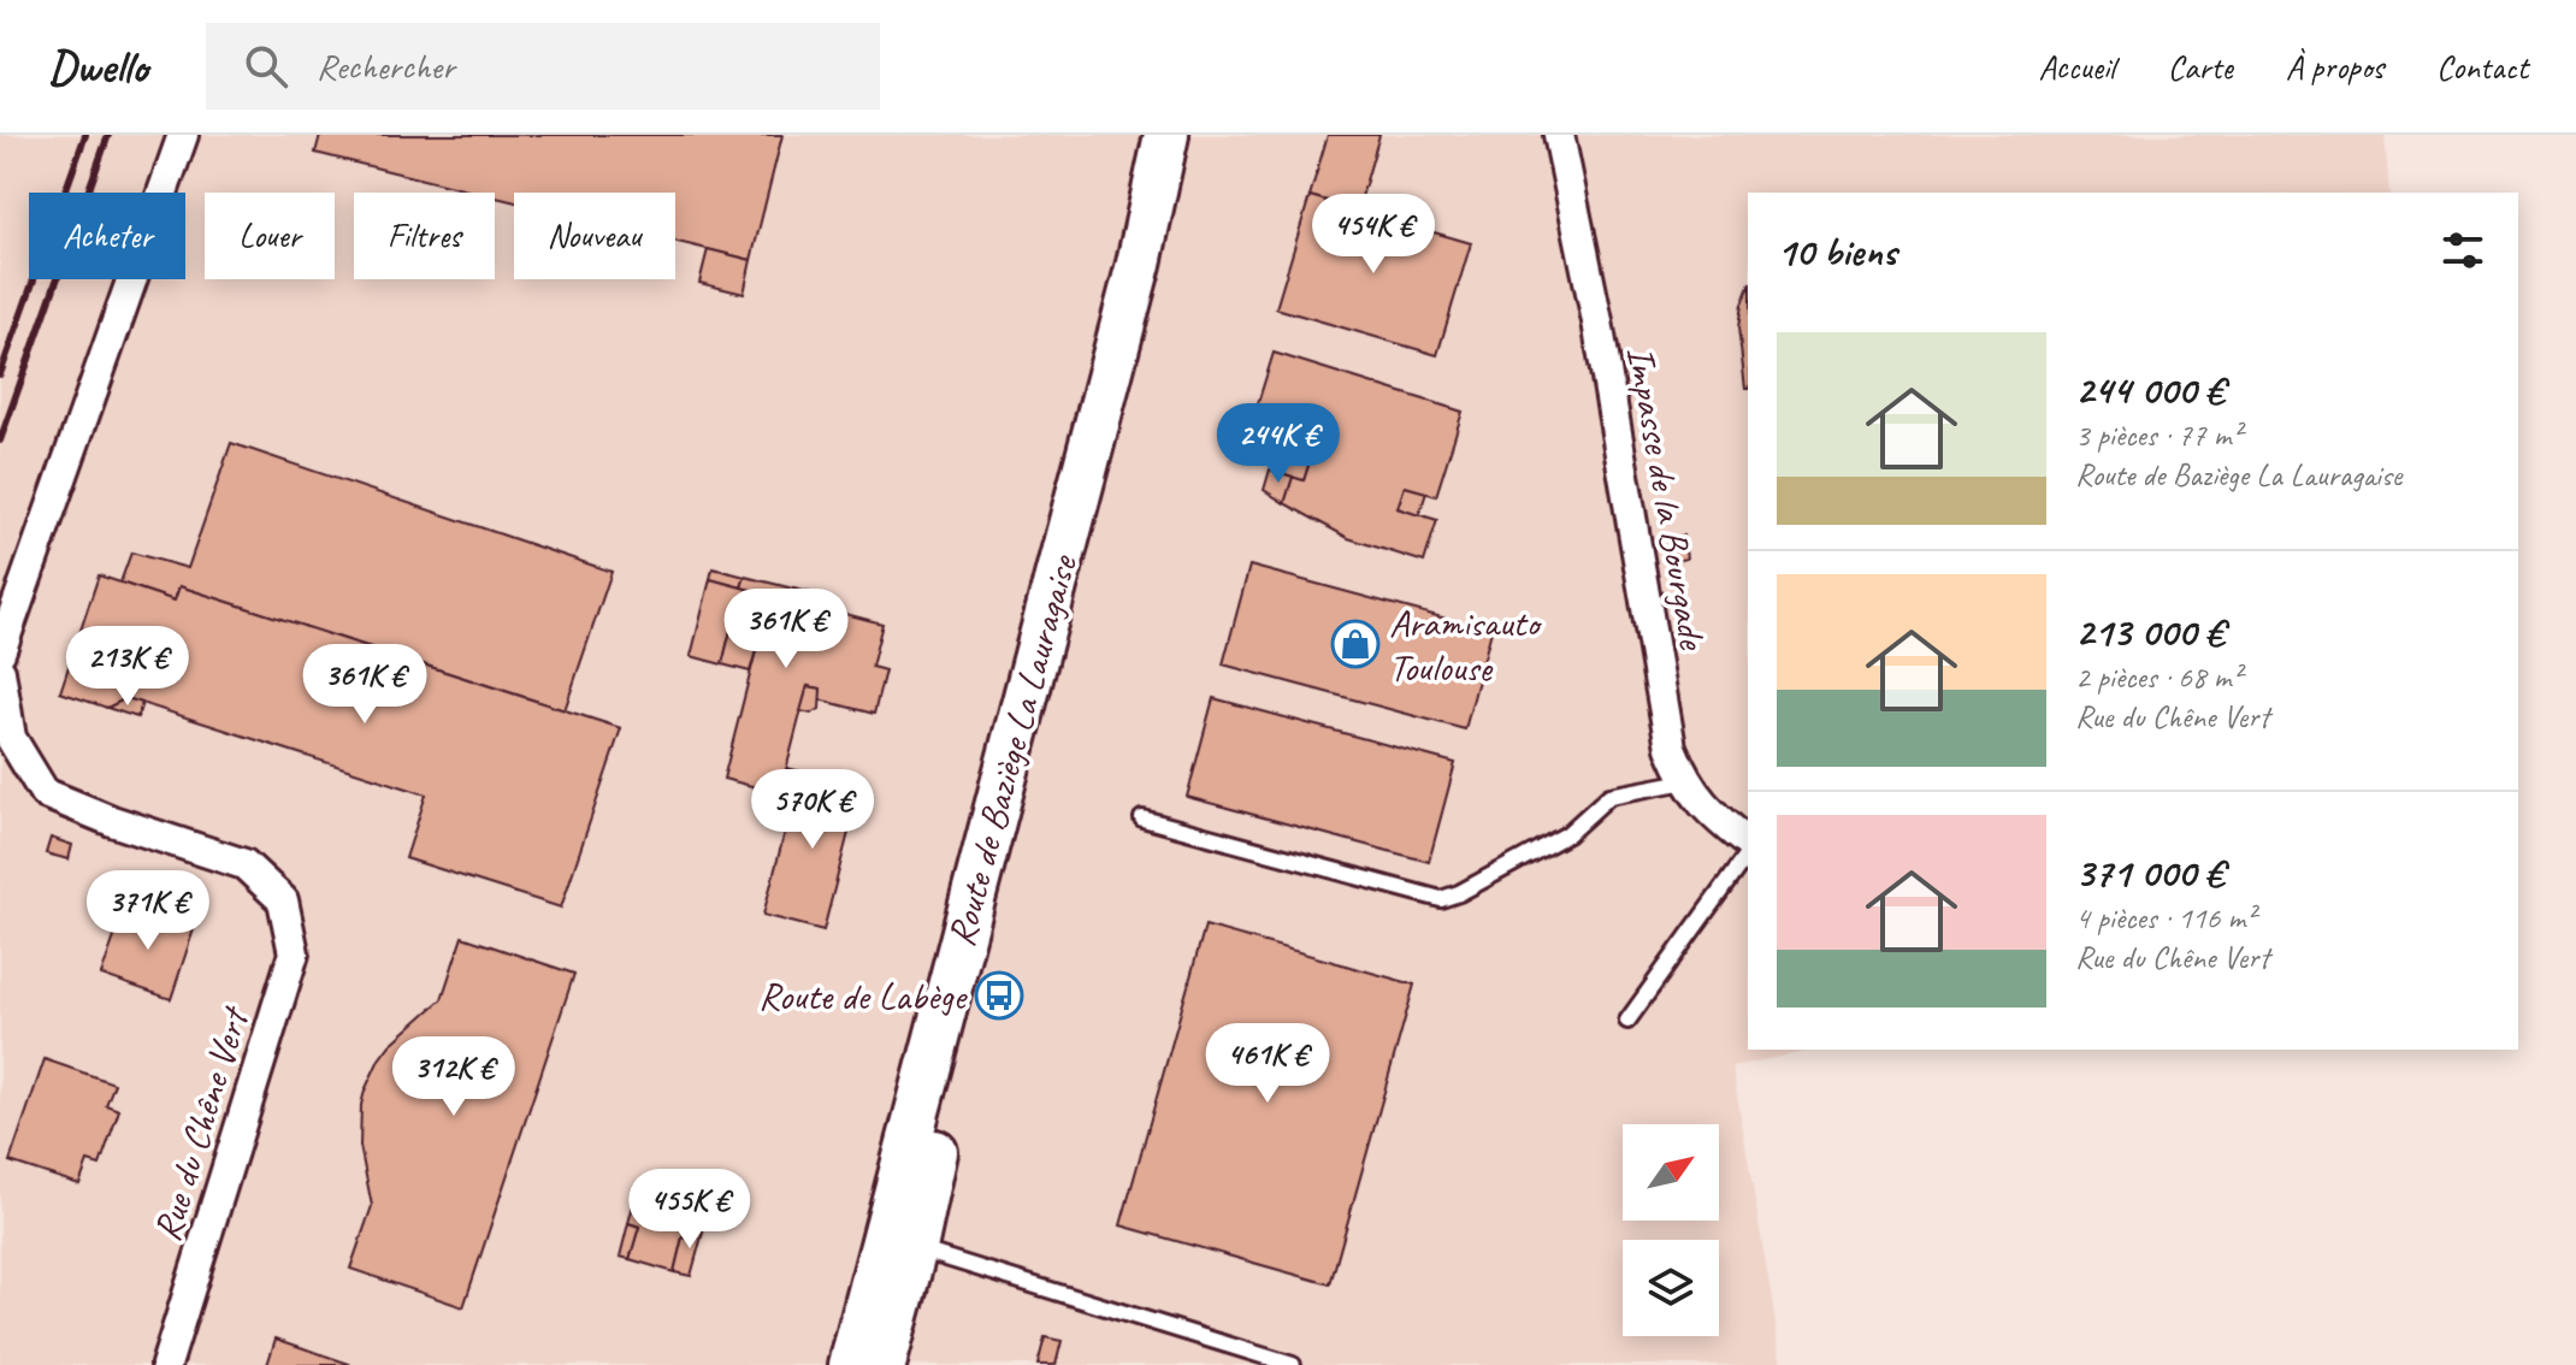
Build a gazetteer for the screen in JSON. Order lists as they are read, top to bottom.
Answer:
{
  "streets": {
    "main road": ["Route de Baziège La Lauragaise"],
    "street": ["Impasse de la Bourgade", "Rue du Chêne Vert"]
  },
  "places": {
    "shop": ["Aramisauto Toulouse"],
    "bus stop": ["Route de Labège"]
  },
  "north": "top right",
  "page": {
    "header": "Dwello",
    "search": "Rechercher",
    "nav": [
      "Accueil",
      "Carte",
      "À propos",
      "Contact"
    ],
    "chip": [
      "Acheter",
      "Louer",
      "Filtres",
      "Nouveau"
    ],
    "heading": "10 biens",
    "price": [
      "454K €",
      "244K €",
      "361K €",
      "213K €",
      "361K €",
      "570K €",
      "371K €",
      "461K €",
      "312K €",
      "455K €"
    ],
    "list": [
      {
        "name": "244 000 €",
        "note": "3 pièces · 77 m² · Route de Baziège La Lauragaise"
      },
      {
        "name": "213 000 €",
        "note": "2 pièces · 68 m² · Rue du Chêne Vert"
      },
      {
        "name": "371 000 €",
        "note": "4 pièces · 116 m² · Rue du Chêne Vert"
      }
    ]
  }
}
